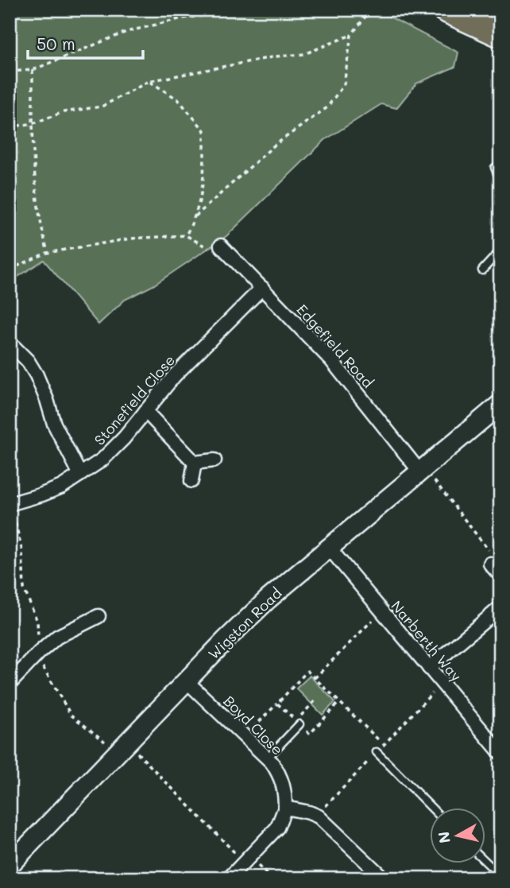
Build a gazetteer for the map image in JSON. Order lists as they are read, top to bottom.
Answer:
{
  "streets": {
    "street": [
      "Edgefield Road",
      "Stonefield Close",
      "Wigston Road",
      "Narberth Way",
      "Boyd Close"
    ]
  },
  "crossings": [
    ["Edgefield Road", "Stonefield Close"],
    ["Edgefield Road", "Wigston Road"],
    ["Wigston Road", "Narberth Way"],
    ["Wigston Road", "Boyd Close"]
  ],
  "scale_bar": "50 m",
  "north": "left"
}
